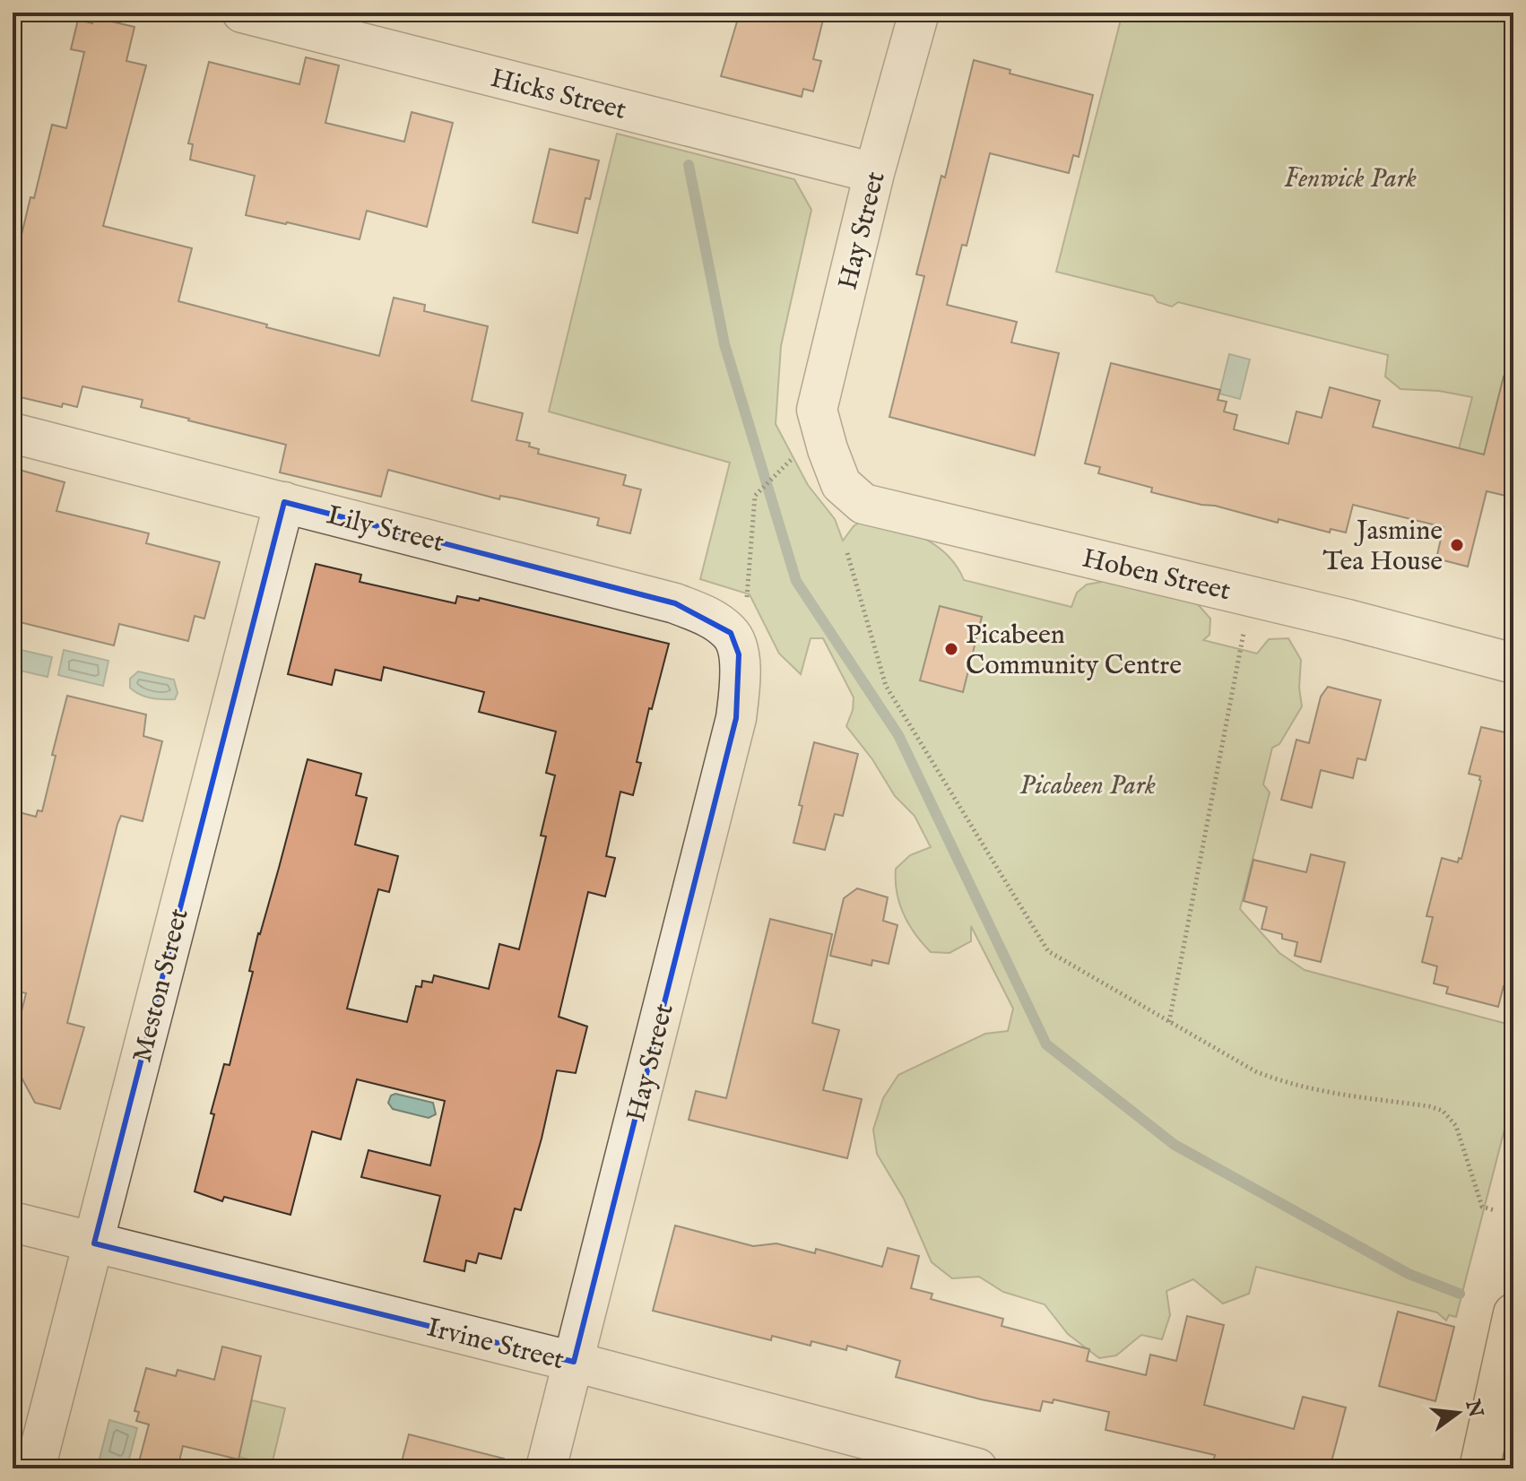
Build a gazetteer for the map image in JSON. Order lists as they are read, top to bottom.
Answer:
{
  "streets": {
    "street": [
      "Hicks Street",
      "Hay Street",
      "Lily Street",
      "Hoben Street",
      "Meston Street",
      "Irvine Street"
    ]
  },
  "crossings": [
    ["Hicks Street", "Hay Street"],
    ["Hay Street", "Lily Street"],
    ["Hay Street", "Hoben Street"],
    ["Hay Street", "Irvine Street"],
    ["Lily Street", "Meston Street"],
    ["Meston Street", "Irvine Street"]
  ],
  "parks": ["Fenwick Park", "Picabeen Park"],
  "places": ["Jasmine Tea House", "Picabeen Community Centre"],
  "north": "right"
}
